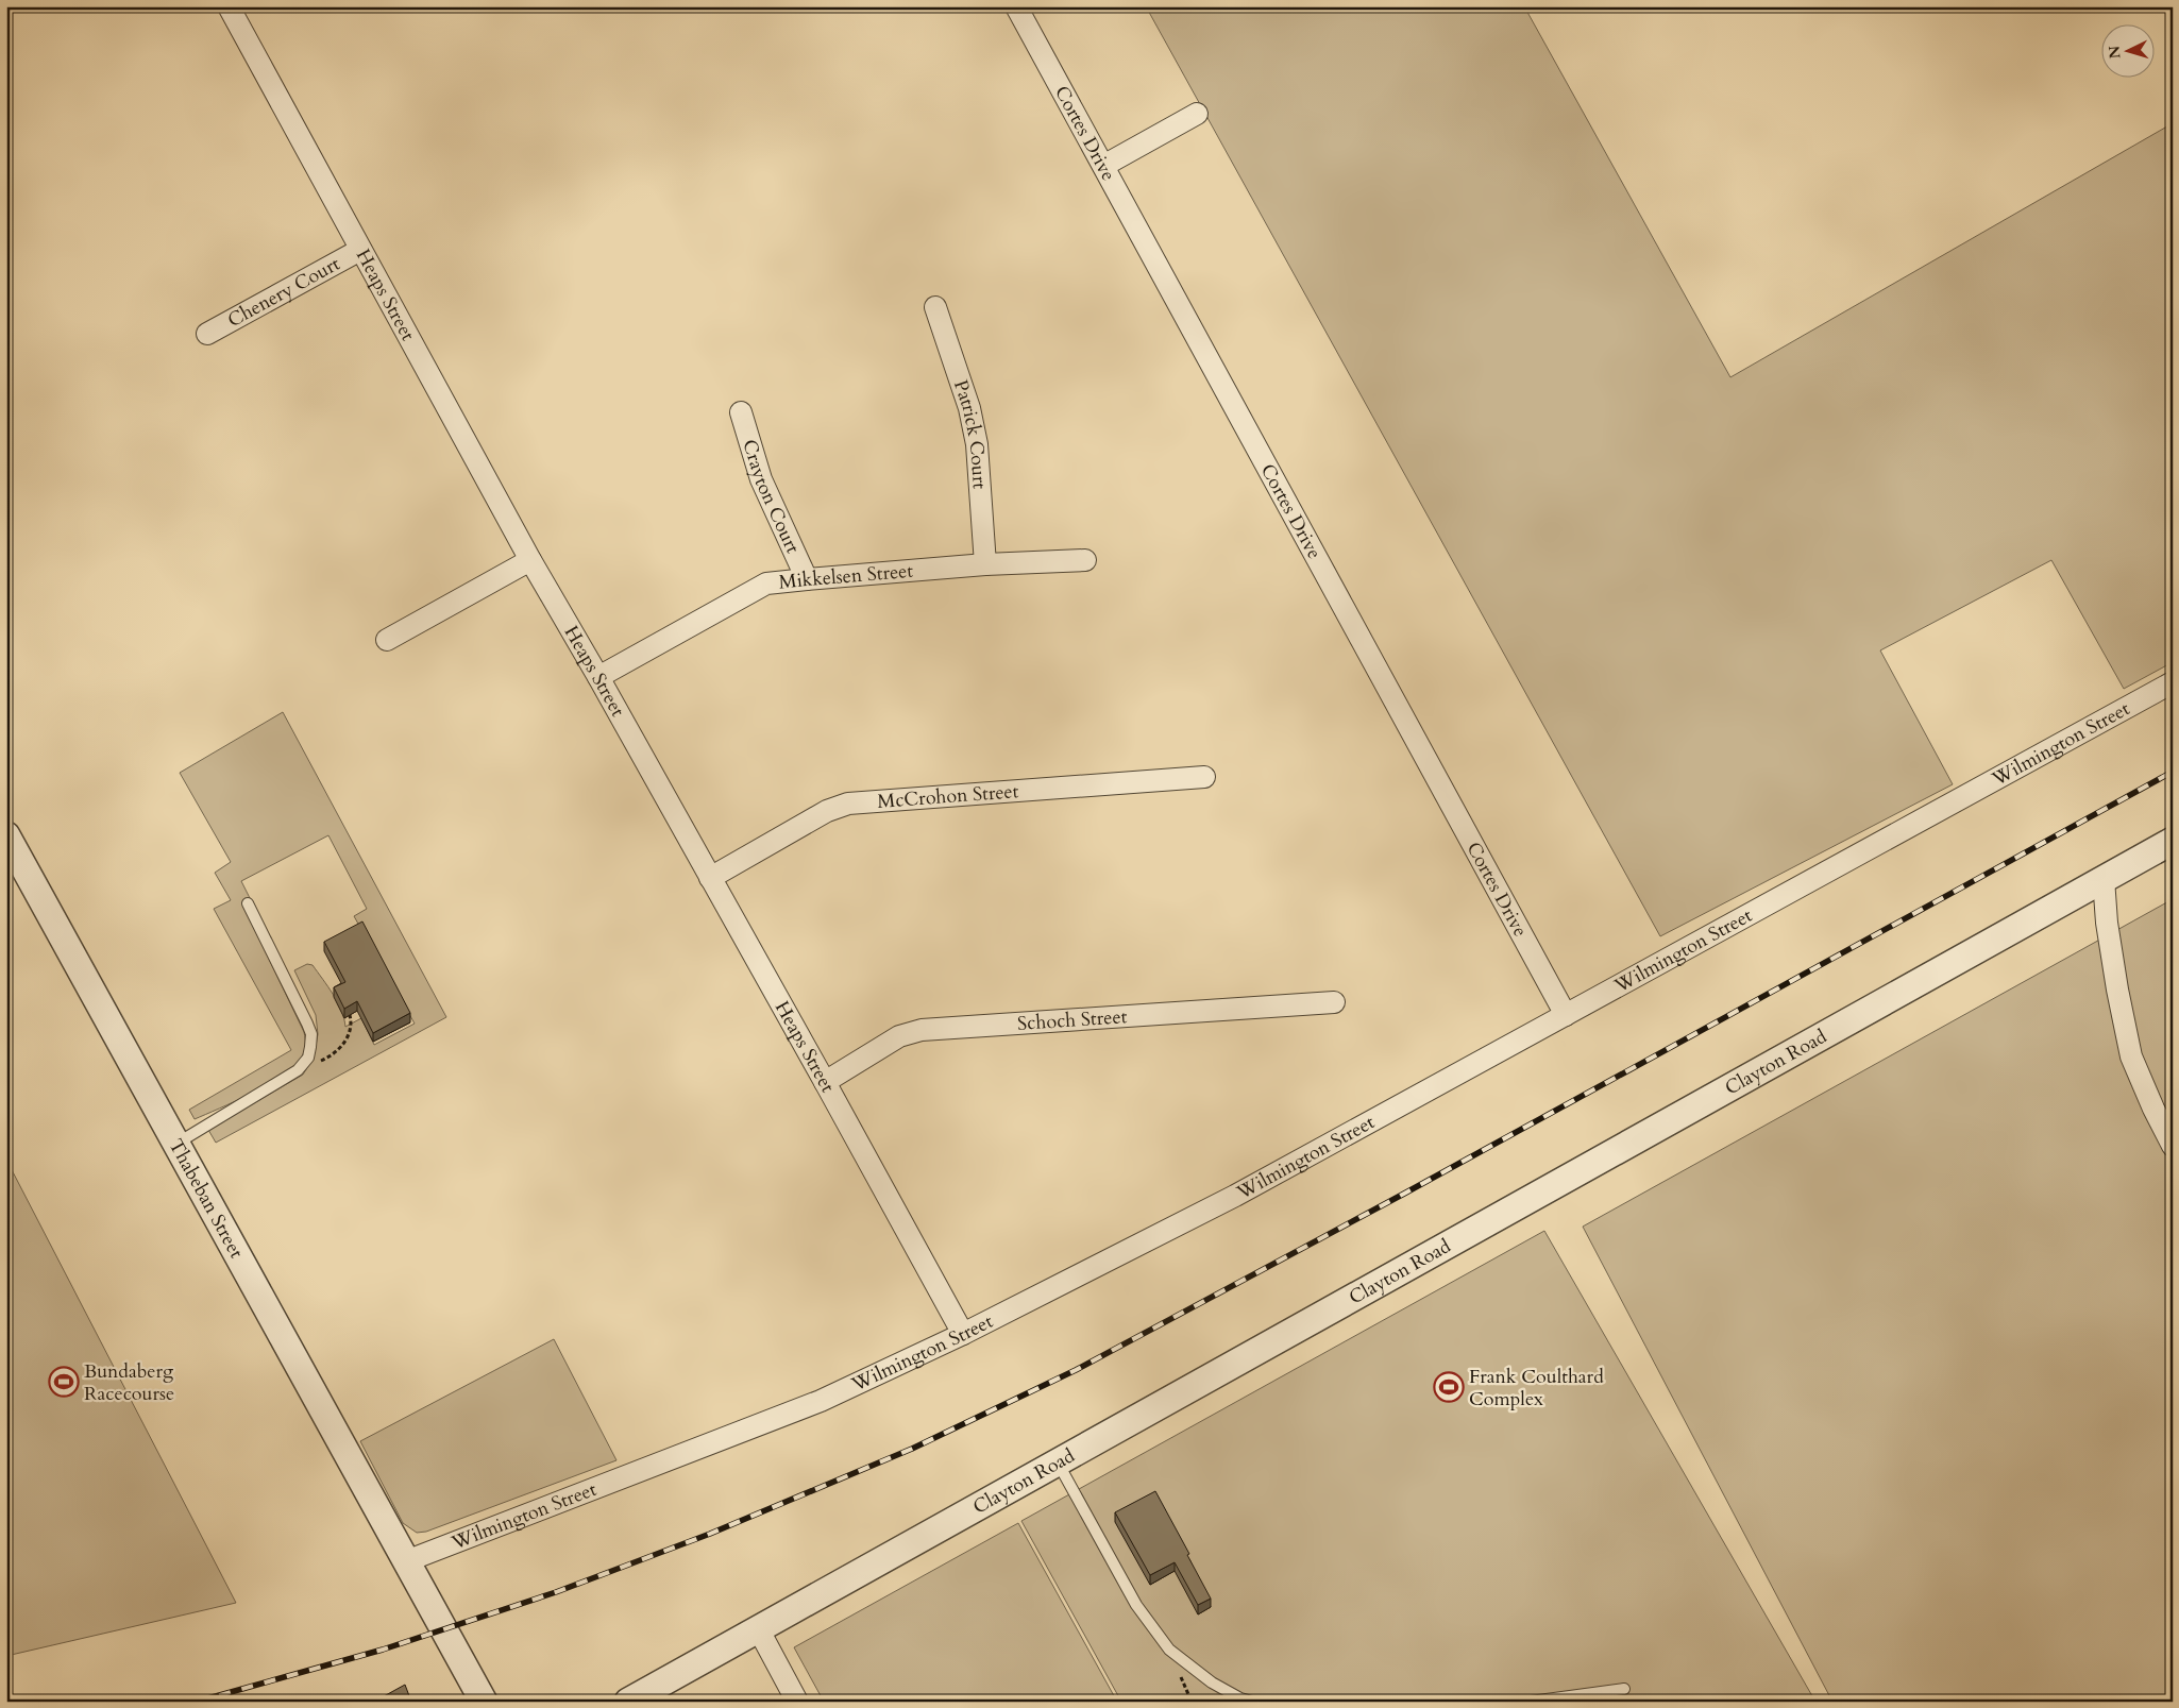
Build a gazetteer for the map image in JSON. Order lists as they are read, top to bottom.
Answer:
{
  "streets": {
    "street": [
      "Cortes Drive",
      "Chenery Court",
      "Heaps Street",
      "Patrick Court",
      "Crayton Court",
      "Mikkelsen Street",
      "Wilmington Street",
      "McCrohon Street",
      "Schoch Street",
      "Clayton Road",
      "Thabeban Street"
    ]
  },
  "crossings": [
    ["Cortes Drive", "Wilmington Street"],
    ["Chenery Court", "Heaps Street"],
    ["Heaps Street", "Mikkelsen Street"],
    ["Heaps Street", "Wilmington Street"],
    ["Heaps Street", "McCrohon Street"],
    ["Heaps Street", "Schoch Street"],
    ["Patrick Court", "Mikkelsen Street"],
    ["Crayton Court", "Mikkelsen Street"],
    ["Wilmington Street", "Thabeban Street"]
  ],
  "places": {
    "sports": ["Bundaberg Racecourse", "Frank Coulthard Complex"]
  },
  "north": "left"
}
